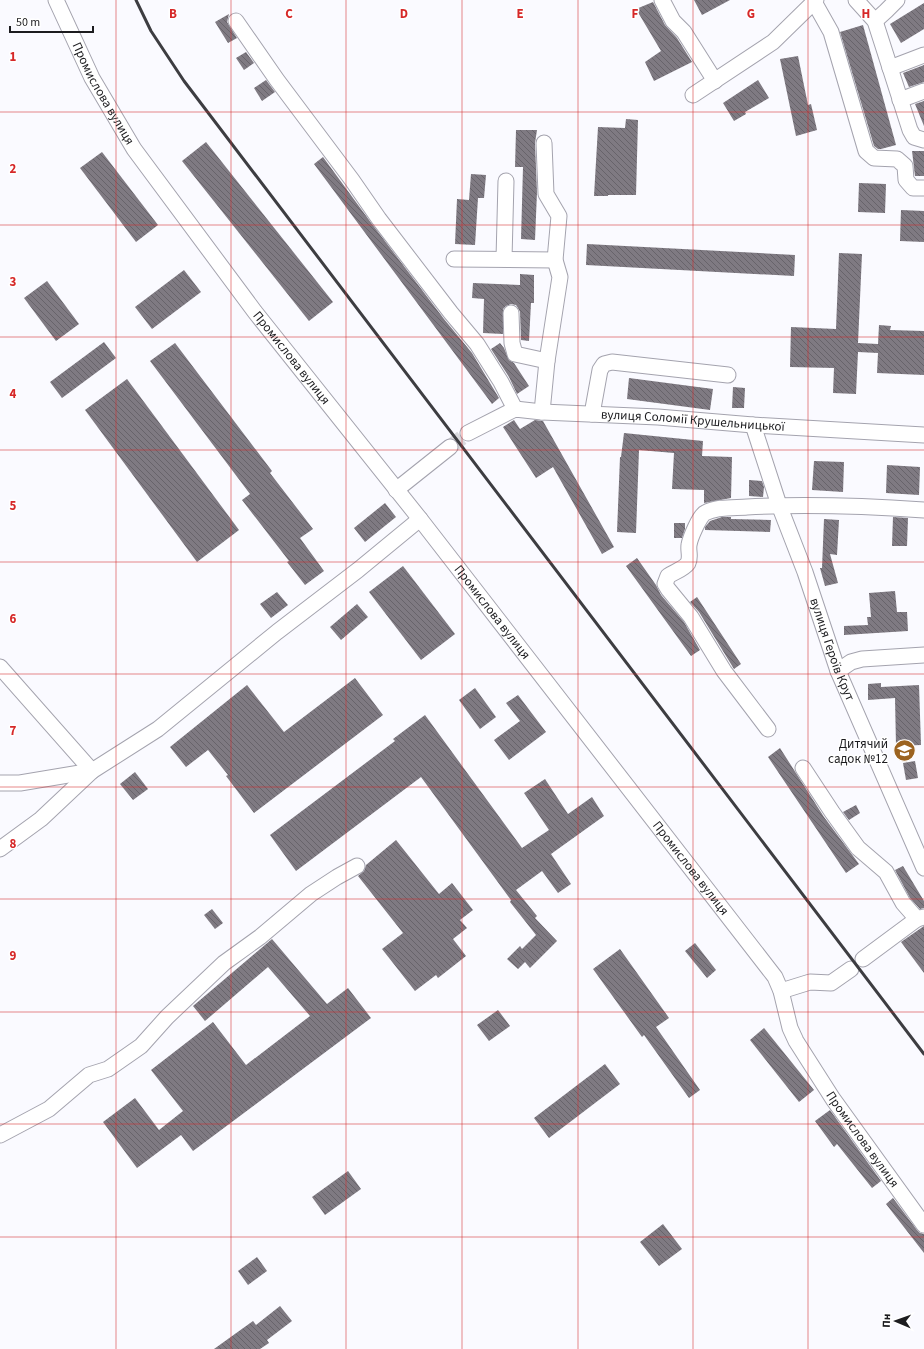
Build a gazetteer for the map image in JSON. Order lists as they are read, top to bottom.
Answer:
{
  "streets": {
    "street": ["Промислова вулиця", "вулиця Соломії Крушельницької", "вулиця Героїв Крут"]
  },
  "crossings": [
    ["вулиця Соломії Крушельницької", "вулиця Героїв Крут"]
  ],
  "places": {
    "school or university": ["Дитячий садок №12"]
  },
  "scale_bar": "50 m",
  "north": "left",
  "grid": {
    "columns": [
      "B",
      "C",
      "D",
      "E",
      "F",
      "G",
      "H"
    ],
    "rows": [
      "1",
      "2",
      "3",
      "4",
      "5",
      "6",
      "7",
      "8",
      "9"
    ]
  }
}
